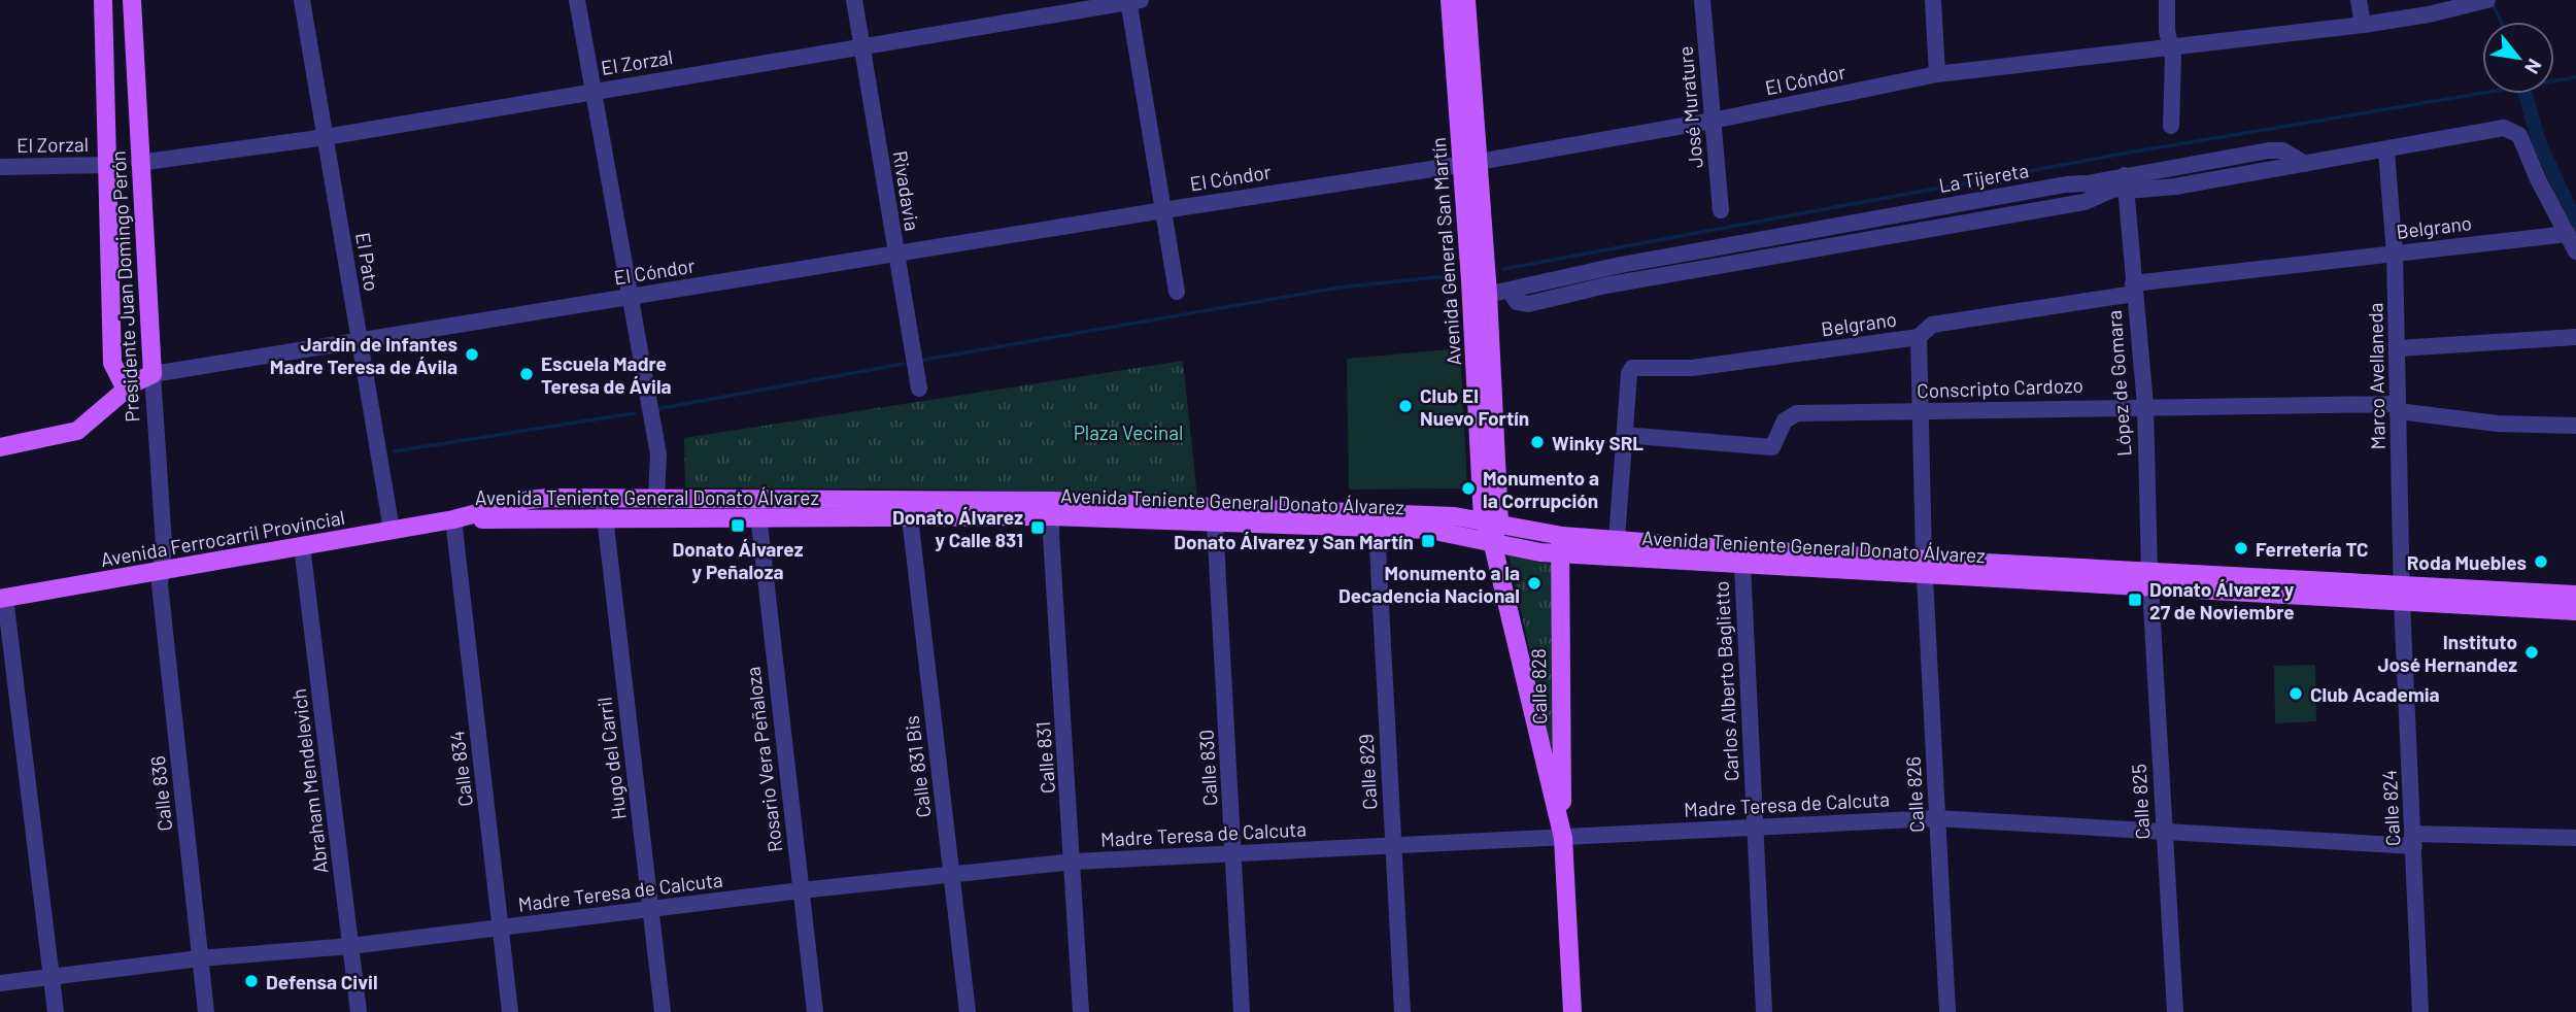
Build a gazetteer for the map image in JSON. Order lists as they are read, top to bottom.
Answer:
{
  "streets": {
    "main road": [
      "El Cóndor",
      "Avenida General San Martín",
      "Presidente Juan Domingo Perón",
      "Avenida Teniente General Donato Álvarez",
      "Avenida Ferrocarril Provincial",
      "Calle 828"
    ],
    "street": [
      "El Zorzal",
      "José Murature",
      "La Tijereta",
      "Rivadavia",
      "Belgrano",
      "El Pato",
      "Marco Avellaneda",
      "López de Gomara",
      "Conscripto Cardozo",
      "Carlos Alberto Baglietto",
      "Calle 831",
      "Hugo del Carril",
      "Rosario Vera Peñaloza",
      "Calle 831 Bis",
      "Calle 830",
      "Calle 834",
      "Calle 829",
      "Abraham Mendelevich",
      "Calle 836",
      "Calle 826",
      "Calle 825",
      "Madre Teresa de Calcuta",
      "Calle 824"
    ]
  },
  "crossings": [
    ["El Zorzal", "Rivadavia"],
    ["El Zorzal", "El Pato"],
    ["El Zorzal", "Presidente Juan Domingo Perón"],
    ["El Cóndor", "José Murature"],
    ["El Cóndor", "Rivadavia"],
    ["El Cóndor", "Avenida General San Martín"],
    ["El Cóndor", "El Pato"],
    ["El Cóndor", "Presidente Juan Domingo Perón"],
    ["La Tijereta", "Avenida General San Martín"],
    ["La Tijereta", "López de Gomara"],
    ["Belgrano", "Marco Avellaneda"],
    ["Belgrano", "López de Gomara"],
    ["Belgrano", "Conscripto Cardozo"],
    ["Belgrano", "Calle 826"],
    ["Avenida General San Martín", "Avenida Teniente General Donato Álvarez"],
    ["Avenida General San Martín", "Calle 828"],
    ["Avenida General San Martín", "Madre Teresa de Calcuta"],
    ["El Pato", "Avenida Ferrocarril Provincial"],
    ["Presidente Juan Domingo Perón", "Avenida Ferrocarril Provincial"],
    ["Presidente Juan Domingo Perón", "Calle 836"],
    ["Marco Avellaneda", "Conscripto Cardozo"],
    ["Marco Avellaneda", "Avenida Teniente General Donato Álvarez"],
    ["Marco Avellaneda", "Calle 824"],
    ["López de Gomara", "Conscripto Cardozo"],
    ["López de Gomara", "Avenida Teniente General Donato Álvarez"],
    ["López de Gomara", "Calle 825"],
    ["Conscripto Cardozo", "Calle 826"],
    ["Avenida Teniente General Donato Álvarez", "Avenida Ferrocarril Provincial"],
    ["Avenida Teniente General Donato Álvarez", "Carlos Alberto Baglietto"],
    ["Avenida Teniente General Donato Álvarez", "Calle 828"],
    ["Avenida Teniente General Donato Álvarez", "Calle 831"],
    ["Avenida Teniente General Donato Álvarez", "Hugo del Carril"],
    ["Avenida Teniente General Donato Álvarez", "Rosario Vera Peñaloza"],
    ["Avenida Teniente General Donato Álvarez", "Calle 831 Bis"],
    ["Avenida Teniente General Donato Álvarez", "Calle 830"],
    ["Avenida Teniente General Donato Álvarez", "Calle 834"],
    ["Avenida Teniente General Donato Álvarez", "Calle 829"],
    ["Avenida Teniente General Donato Álvarez", "Calle 826"],
    ["Avenida Teniente General Donato Álvarez", "Calle 825"],
    ["Avenida Teniente General Donato Álvarez", "Calle 824"],
    ["Avenida Ferrocarril Provincial", "Calle 834"],
    ["Avenida Ferrocarril Provincial", "Abraham Mendelevich"],
    ["Avenida Ferrocarril Provincial", "Calle 836"],
    ["Carlos Alberto Baglietto", "Madre Teresa de Calcuta"],
    ["Calle 828", "Madre Teresa de Calcuta"],
    ["Calle 831", "Madre Teresa de Calcuta"],
    ["Hugo del Carril", "Madre Teresa de Calcuta"],
    ["Rosario Vera Peñaloza", "Madre Teresa de Calcuta"],
    ["Calle 831 Bis", "Madre Teresa de Calcuta"],
    ["Calle 830", "Madre Teresa de Calcuta"],
    ["Calle 834", "Madre Teresa de Calcuta"],
    ["Calle 829", "Madre Teresa de Calcuta"],
    ["Abraham Mendelevich", "Madre Teresa de Calcuta"],
    ["Calle 836", "Madre Teresa de Calcuta"],
    ["Calle 826", "Madre Teresa de Calcuta"],
    ["Calle 825", "Madre Teresa de Calcuta"],
    ["Madre Teresa de Calcuta", "Calle 824"]
  ],
  "parks": ["Plaza Vecinal"],
  "places": {
    "other": [
      "Jardín de Infantes Madre Teresa de Ávila",
      "Escuela Madre Teresa de Ávila",
      "Club El Nuevo Fortín",
      "Winky SRL",
      "Monumento a la Corrupción",
      "Ferretería TC",
      "Roda Muebles",
      "Monumento a la Decadencia Nacional",
      "Instituto José Hernandez",
      "Club Academia",
      "Defensa Civil"
    ],
    "transit": [
      "Donato Álvarez y Peñaloza",
      "Donato Álvarez y Calle 831",
      "Donato Álvarez y San Martín",
      "Donato Álvarez y 27 de Noviembre"
    ]
  },
  "north": "bottom right"
}
